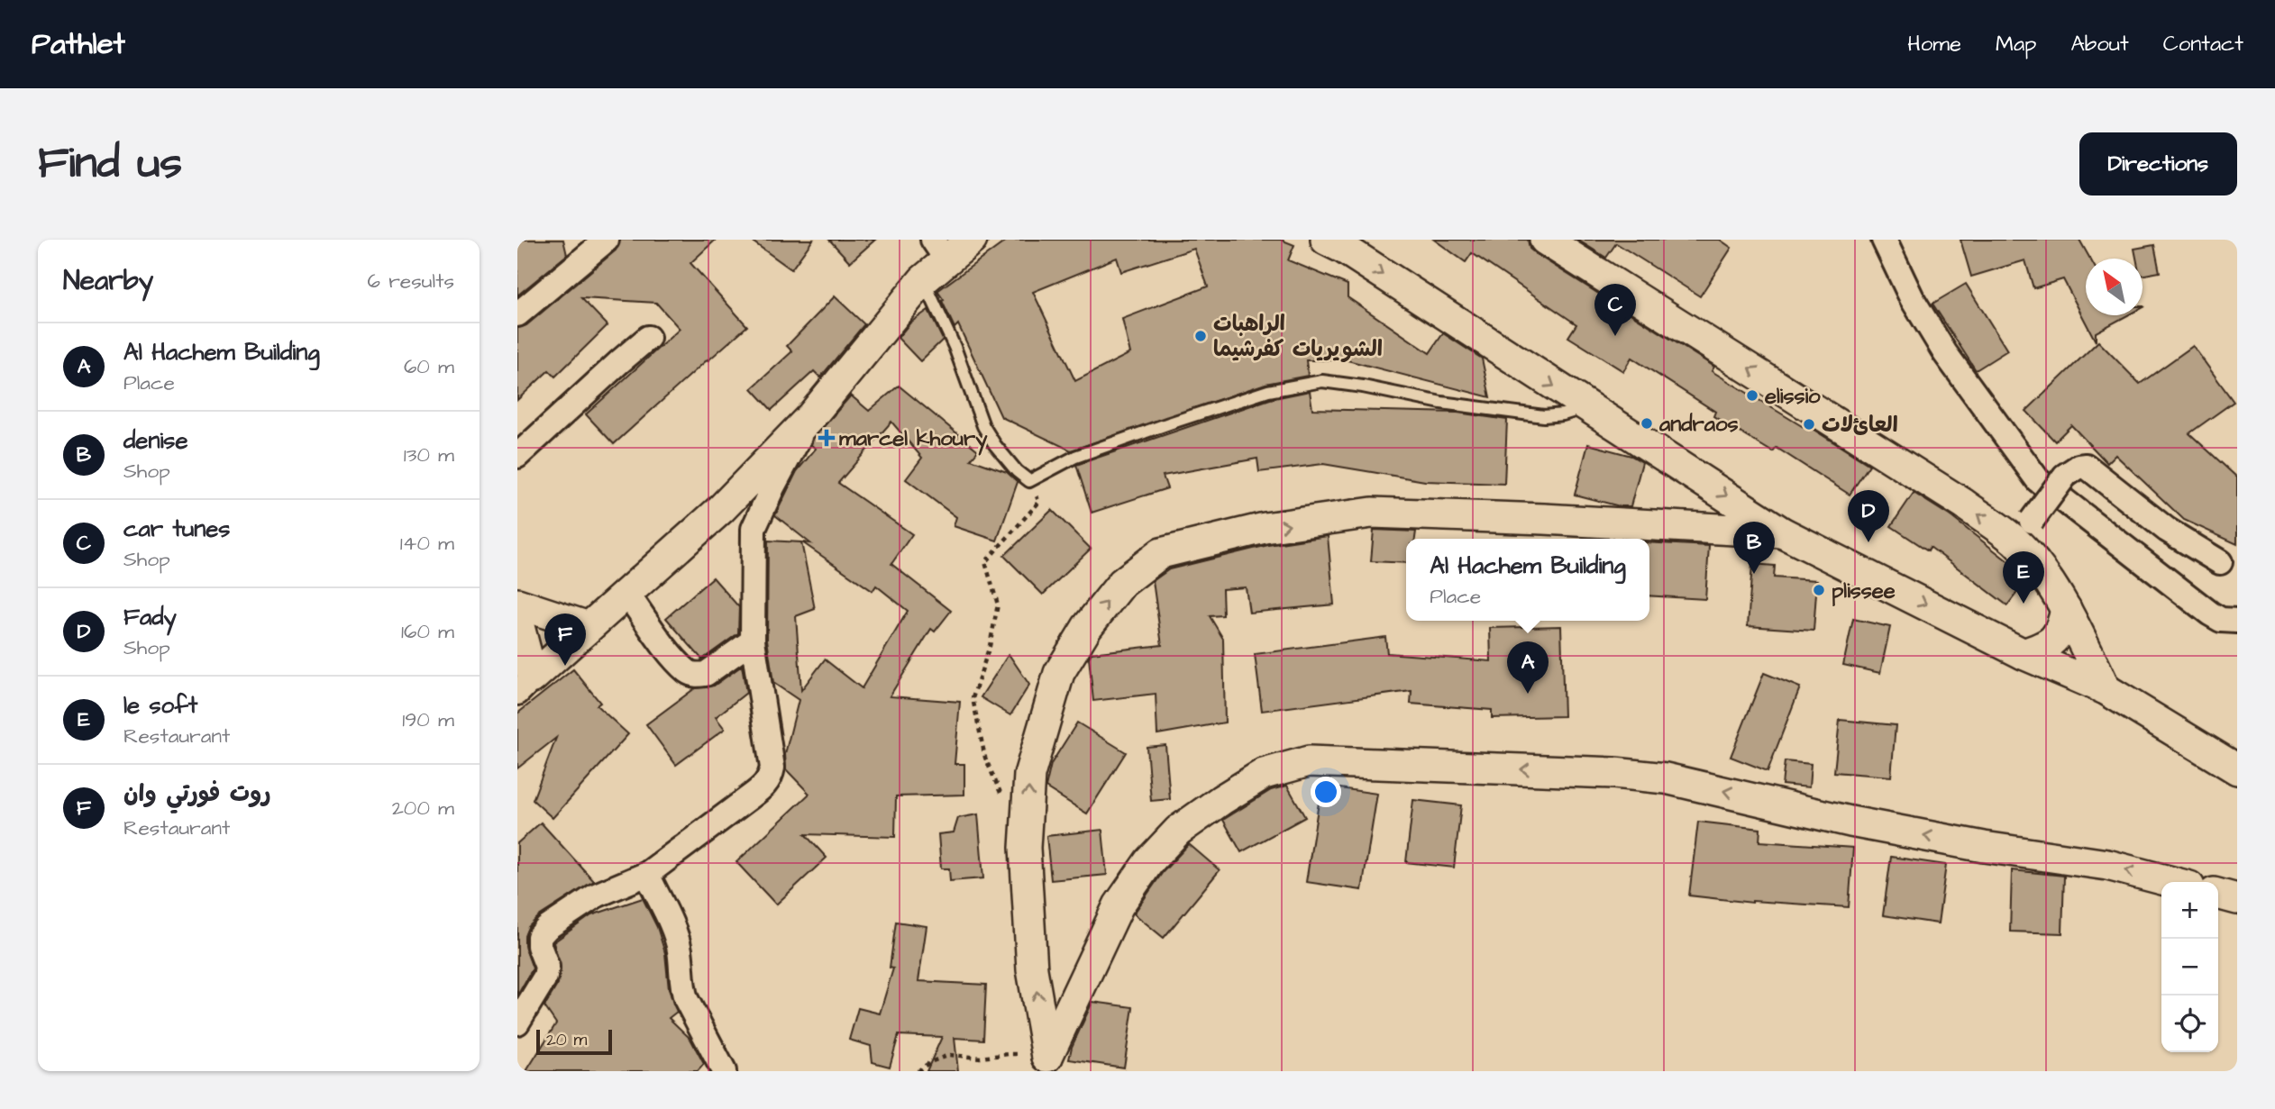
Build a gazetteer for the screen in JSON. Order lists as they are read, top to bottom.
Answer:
{
  "places": {
    "other": [
      "الراهبات الشويريات كفرشيما",
      "elissio",
      "andraos",
      "العائﻻت",
      "plissee"
    ],
    "health": ["marcel khoury"]
  },
  "scale_bar": "20 m",
  "north": "top left",
  "page": {
    "header": "Pathlet",
    "nav": [
      "Home",
      "Map",
      "About",
      "Contact"
    ],
    "buttons": "Directions",
    "title": "Find us",
    "heading": ["Nearby", "6 results"],
    "pins": [
      "C",
      "D",
      "B",
      "E",
      "F",
      "A"
    ],
    "list": [
      {
        "mark": "A",
        "name": "Al Hachem Building",
        "note": "Place",
        "value": "60 m"
      },
      {
        "mark": "B",
        "name": "denise",
        "note": "Shop",
        "value": "130 m"
      },
      {
        "mark": "C",
        "name": "car tunes",
        "note": "Shop",
        "value": "140 m"
      },
      {
        "mark": "D",
        "name": "Fady",
        "note": "Shop",
        "value": "160 m"
      },
      {
        "mark": "E",
        "name": "le soft",
        "note": "Restaurant",
        "value": "190 m"
      },
      {
        "mark": "F",
        "name": "روت فورتي وان",
        "note": "Restaurant",
        "value": "200 m"
      }
    ],
    "popup": ["Al Hachem Building", "Place"],
    "map_buttons": ["+", "−"],
    "scale": "20 m"
  }
}
